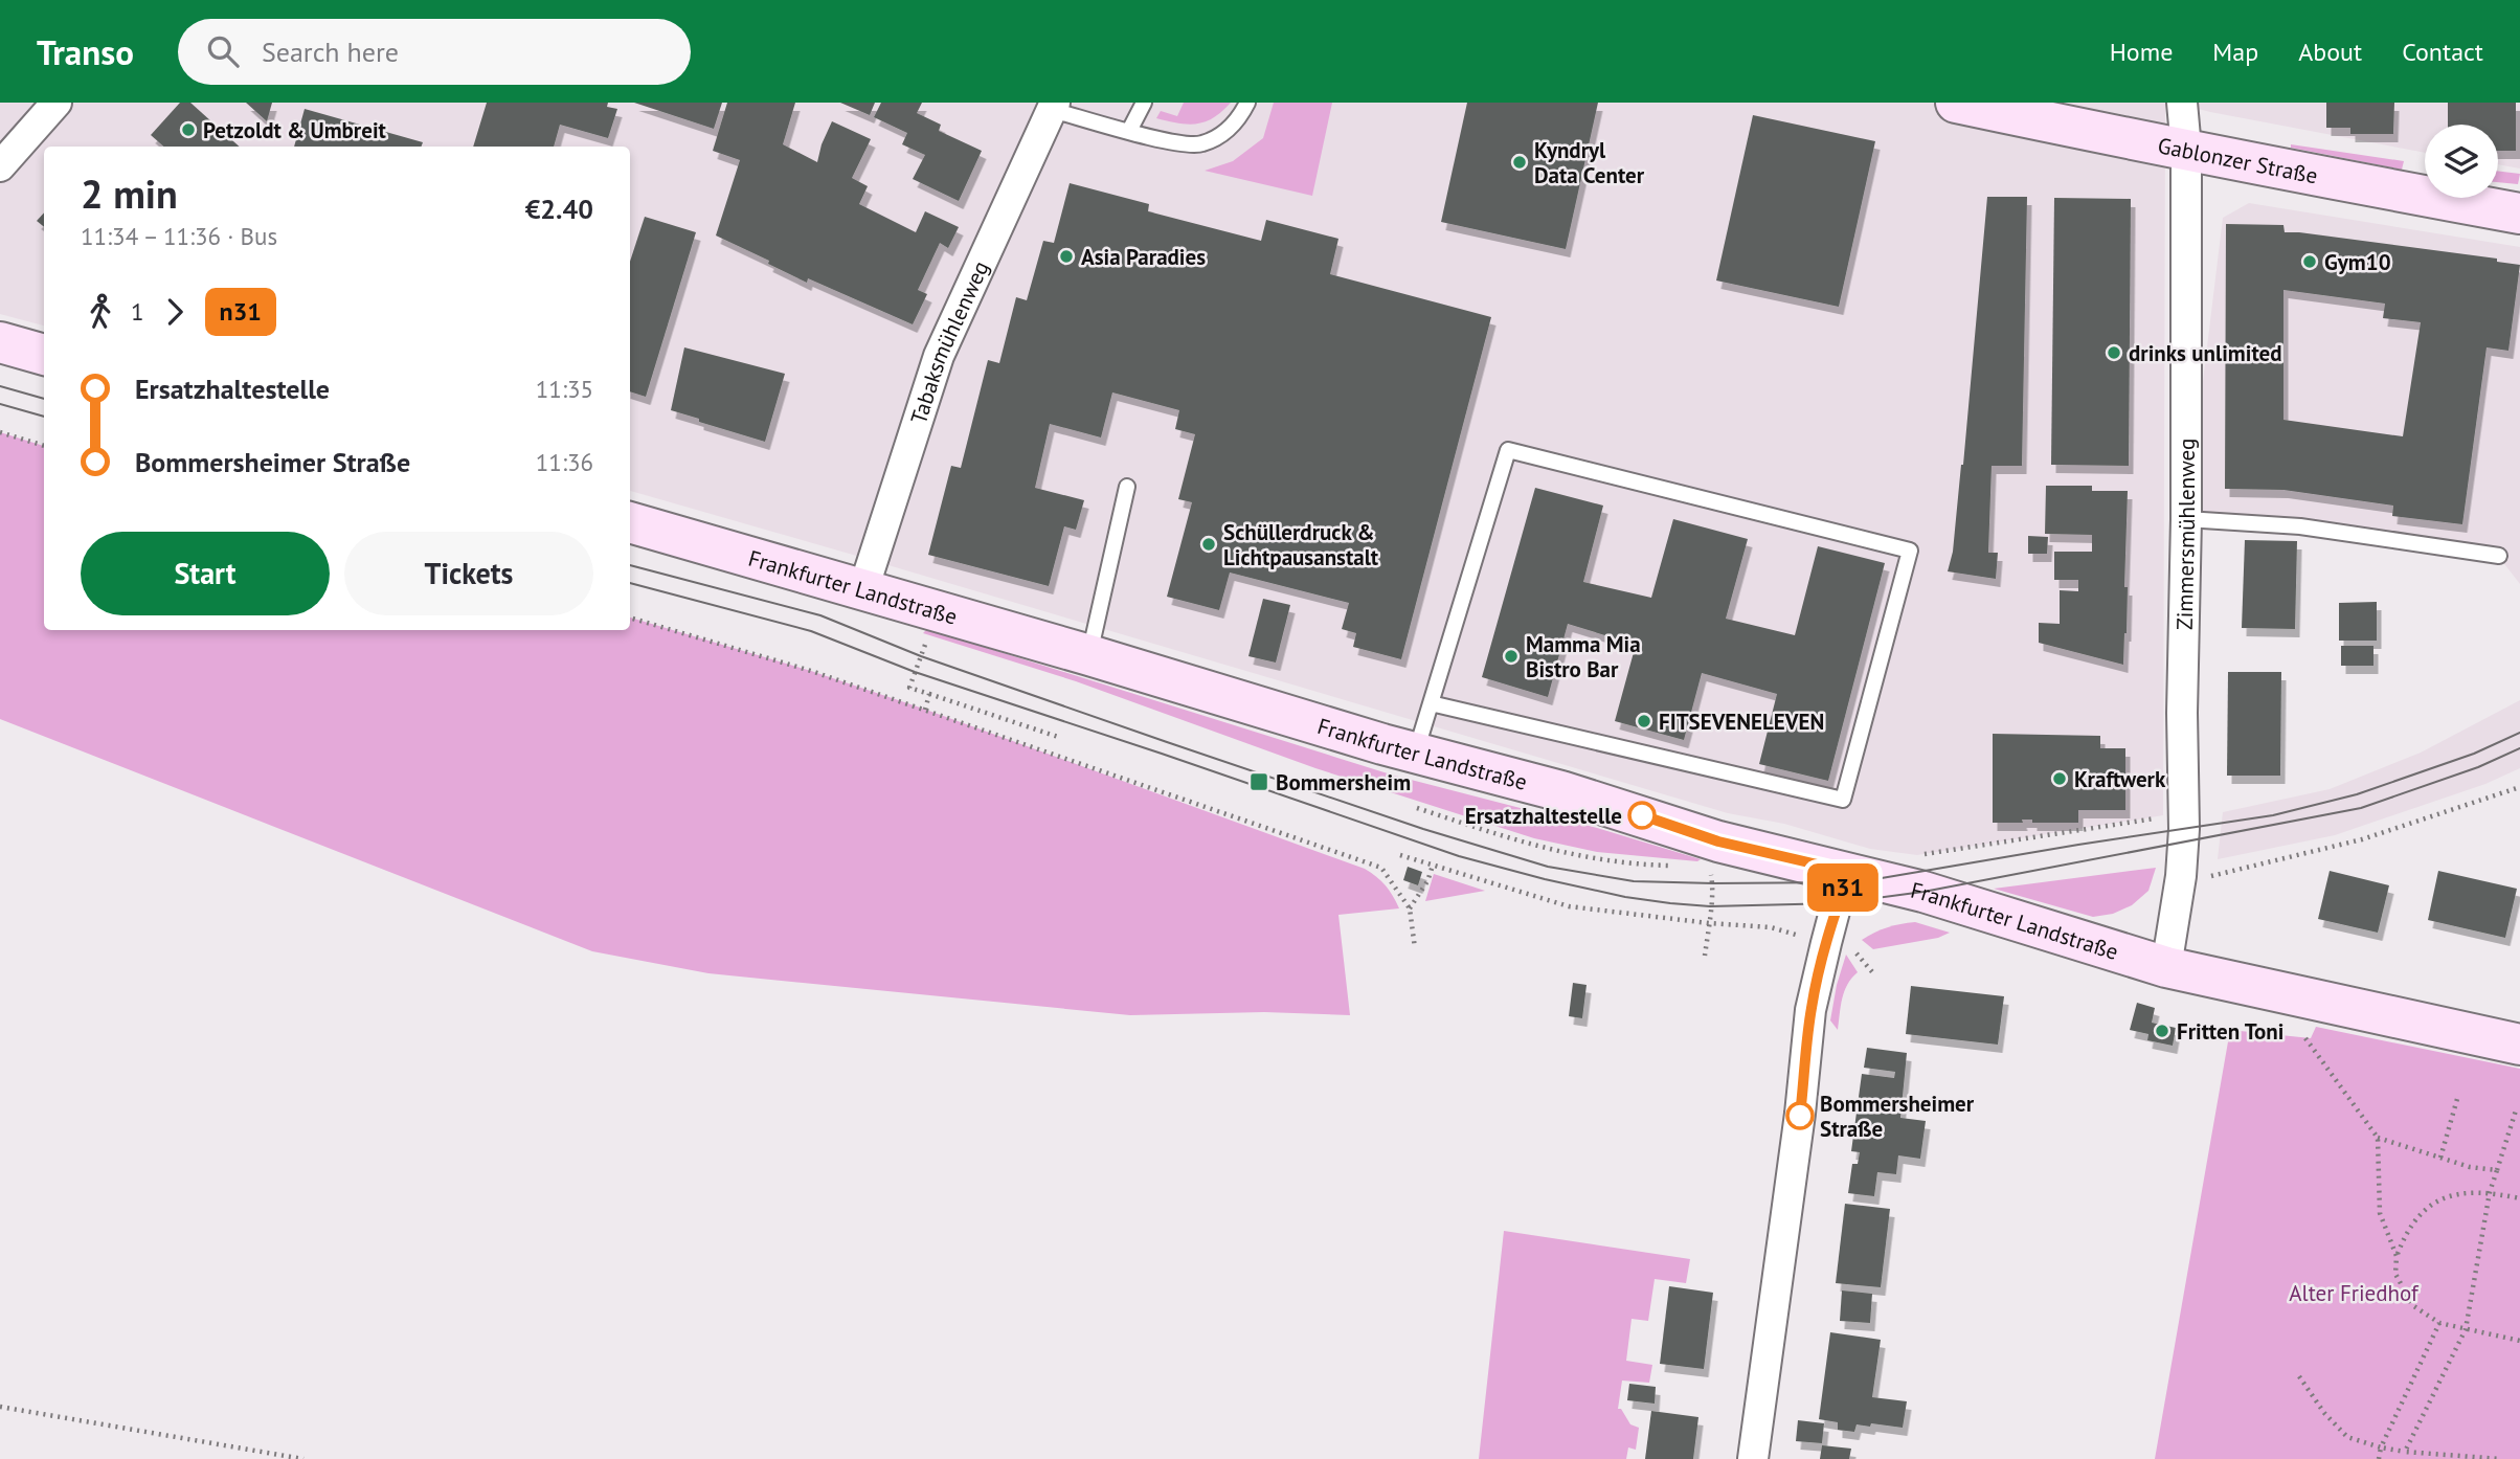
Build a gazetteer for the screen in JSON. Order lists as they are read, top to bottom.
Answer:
{
  "streets": {
    "main road": ["Gablonzer Straße", "Frankfurter Landstraße"],
    "street": ["Tabaksmühlenweg", "Zimmersmühlenweg"]
  },
  "crossings": [
    ["Gablonzer Straße", "Zimmersmühlenweg"],
    ["Tabaksmühlenweg", "Frankfurter Landstraße"],
    ["Zimmersmühlenweg", "Frankfurter Landstraße"]
  ],
  "parks": ["Alter Friedhof"],
  "places": {
    "other": [
      "Petzoldt & Umbreit",
      "Kyndryl Data Center",
      "Asia Paradies",
      "Gym10",
      "drinks unlimited",
      "Schüllerdruck & Lichtpausanstalt",
      "Mamma Mia Bistro Bar",
      "FITSEVENELEVEN",
      "Kraftwerk",
      "Ersatzhaltestelle",
      "Fritten Toni",
      "Bommersheimer Straße"
    ],
    "transit": ["Bommersheim"]
  },
  "lines": ["bus line n31"],
  "page": {
    "header": "Transo",
    "search": "Search here",
    "nav": [
      "Home",
      "Map",
      "About",
      "Contact"
    ],
    "on_map": "n31",
    "heading": ["2 min", "11:34 – 11:36 · Bus", "€2.40"],
    "legs": ["1", "n31"],
    "list": [
      {
        "name": "Ersatzhaltestelle",
        "value": "11:35"
      },
      {
        "name": "Bommersheimer Straße",
        "value": "11:36"
      }
    ],
    "buttons": ["Start", "Tickets"]
  }
}
